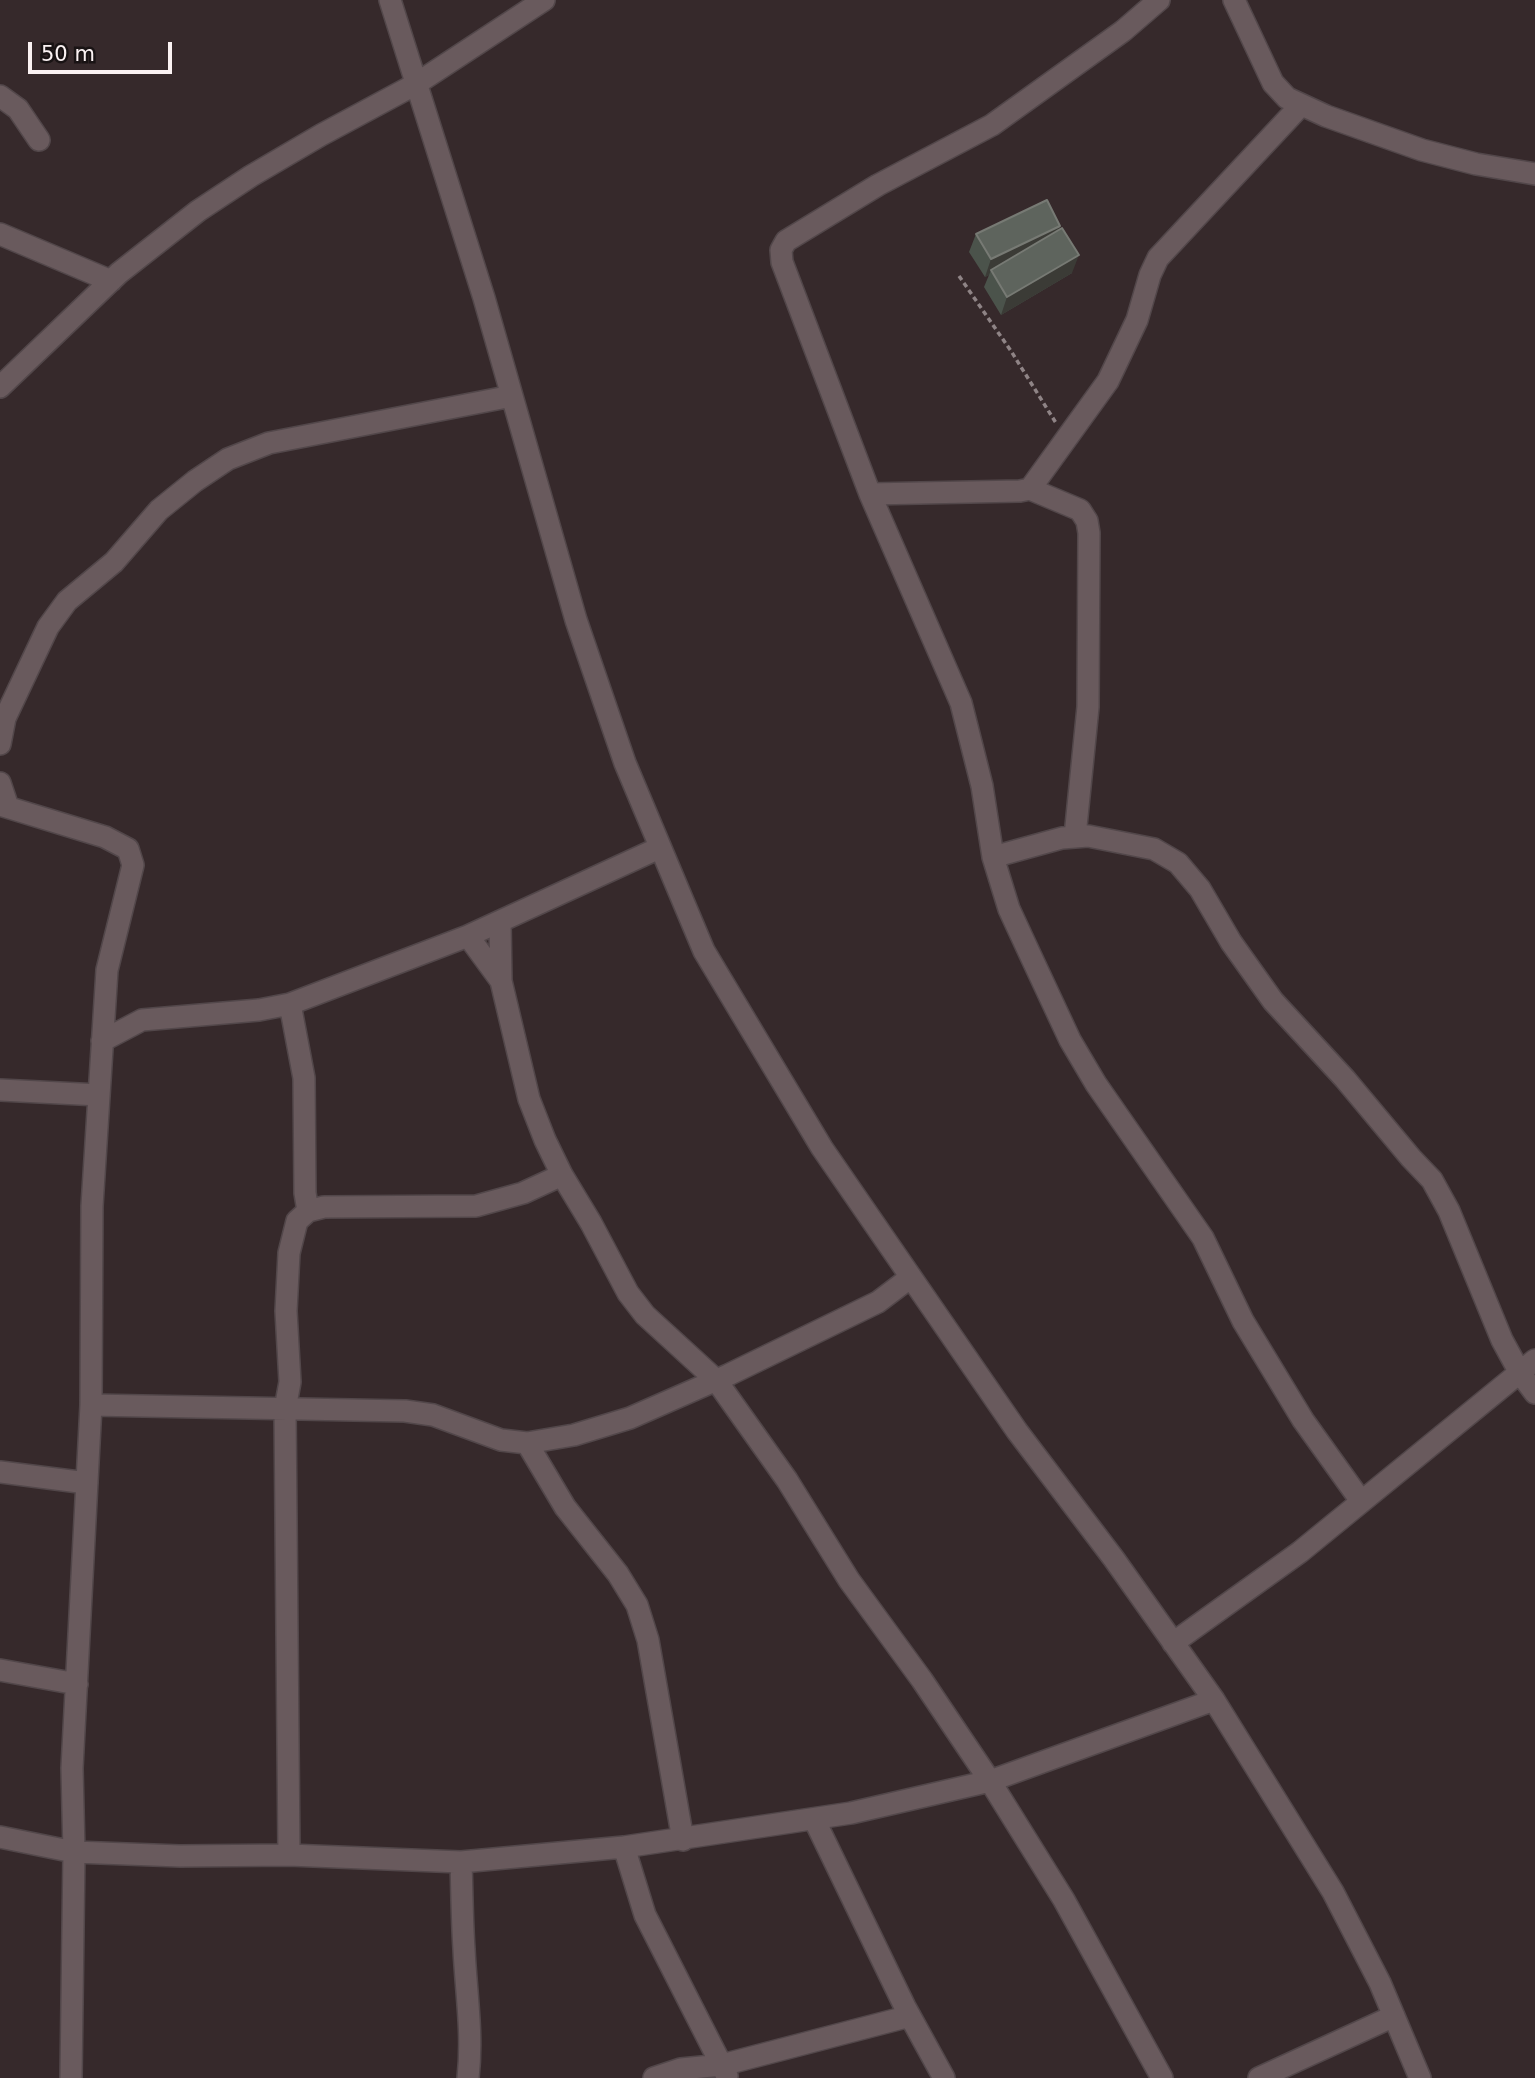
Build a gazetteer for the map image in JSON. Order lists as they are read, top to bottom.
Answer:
{
  "scale_bar": "50 m"
}
